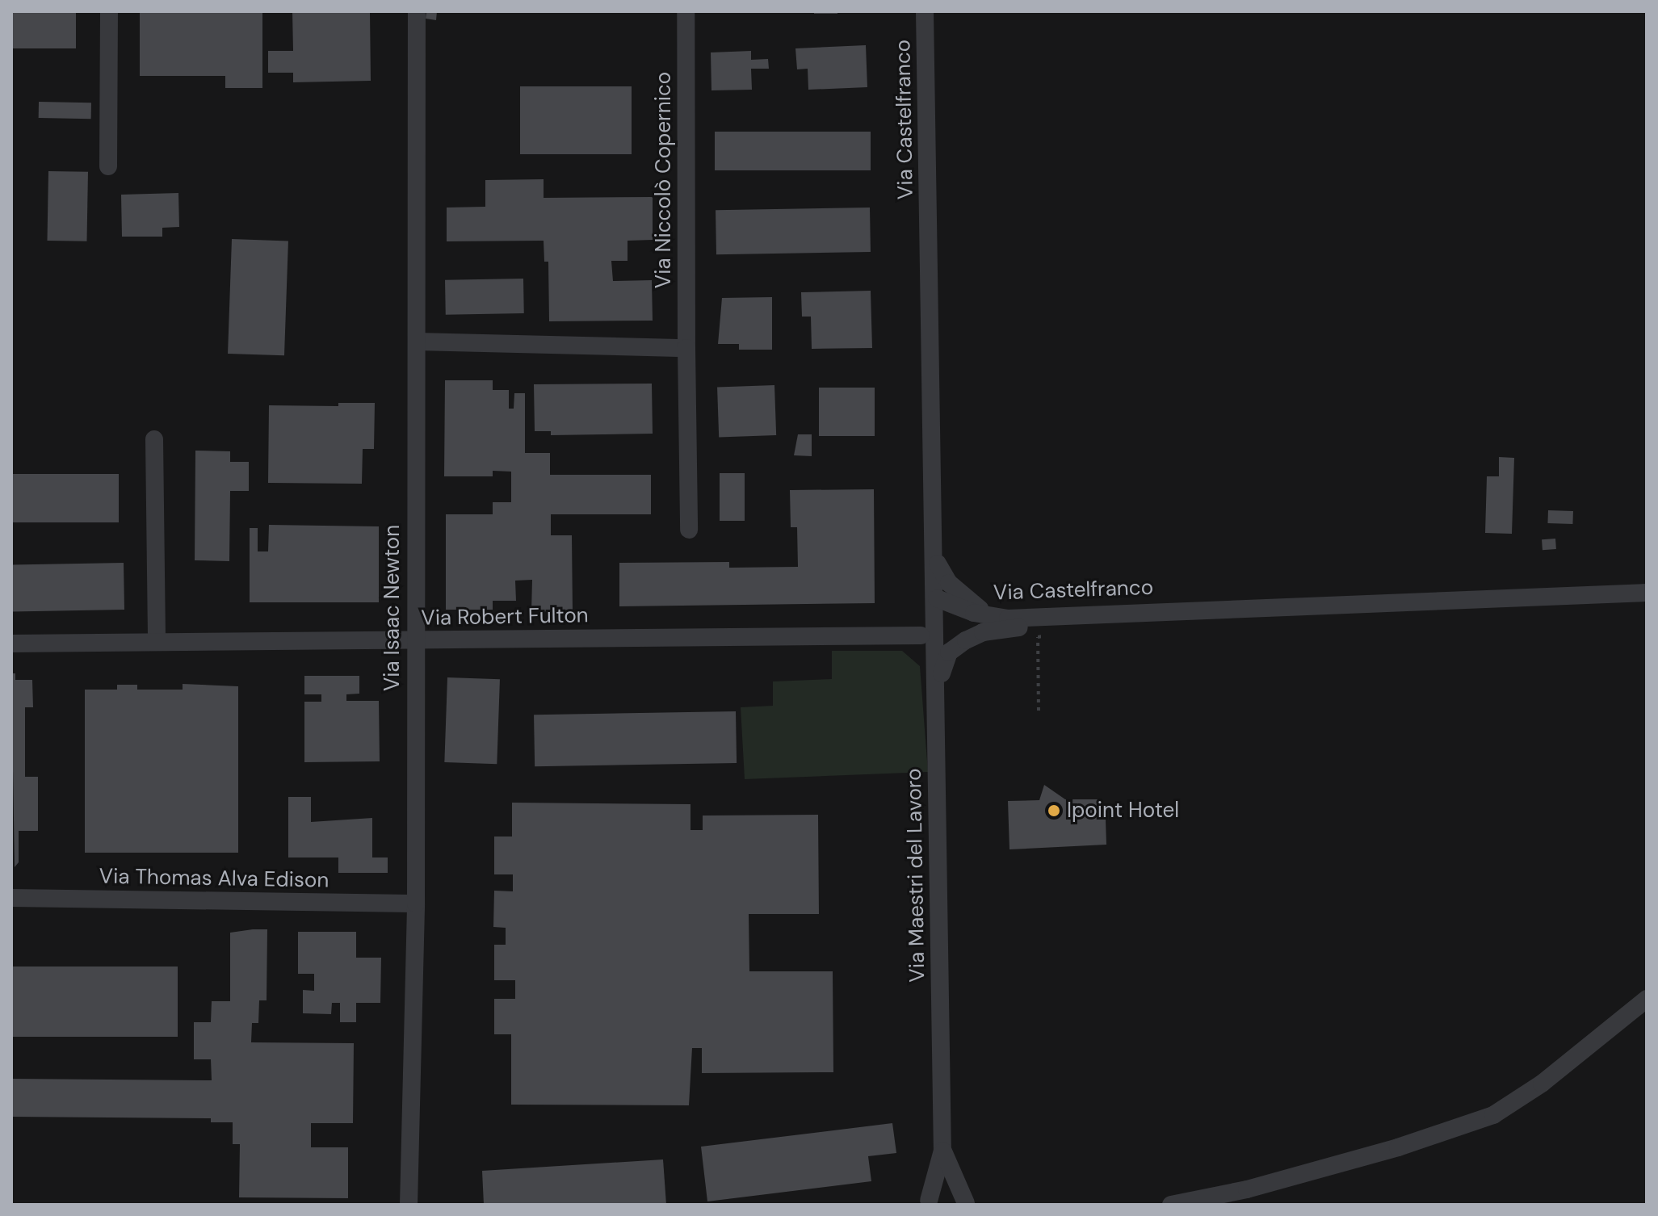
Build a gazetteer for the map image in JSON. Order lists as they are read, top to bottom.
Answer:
{
  "streets": {
    "street": [
      "Via Castelfranco",
      "Via Niccolò Copernico",
      "Via Isaac Newton",
      "Via Robert Fulton",
      "Via Maestri del Lavoro",
      "Via Thomas Alva Edison"
    ]
  },
  "crossings": [
    ["Via Castelfranco", "Via Maestri del Lavoro"],
    ["Via Isaac Newton", "Via Robert Fulton"],
    ["Via Isaac Newton", "Via Thomas Alva Edison"]
  ],
  "places": ["Ipoint Hotel"]
}
